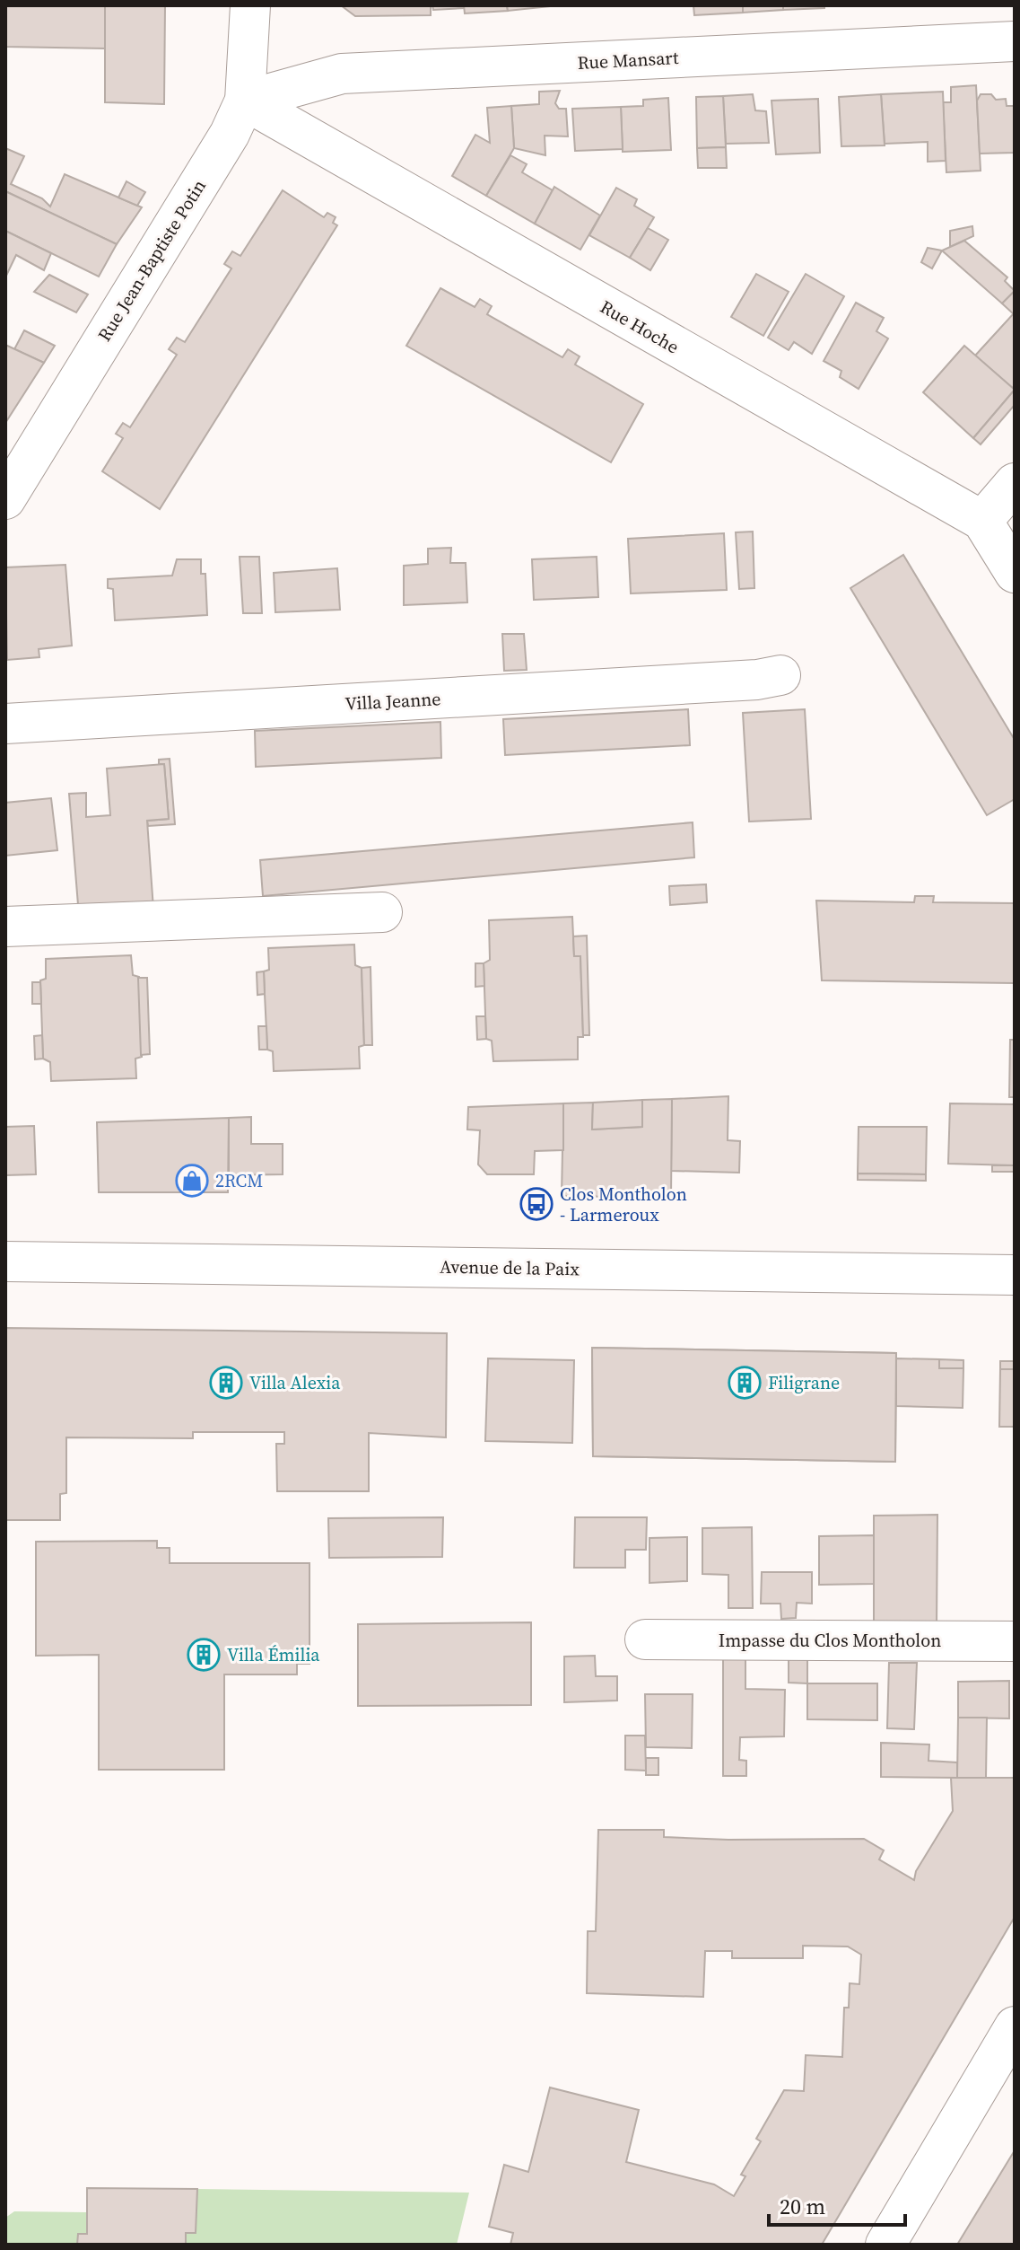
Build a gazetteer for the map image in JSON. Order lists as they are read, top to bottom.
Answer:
{
  "streets": {
    "street": [
      "Rue Mansart",
      "Rue Jean-Baptiste Potin",
      "Rue Hoche",
      "Villa Jeanne",
      "Avenue de la Paix",
      "Impasse du Clos Montholon"
    ]
  },
  "crossings": [
    ["Rue Mansart", "Rue Jean-Baptiste Potin"],
    ["Rue Mansart", "Rue Hoche"],
    ["Rue Jean-Baptiste Potin", "Rue Hoche"]
  ],
  "places": {
    "shop": ["2RCM"],
    "bus stop": ["Clos Montholon - Larmeroux"],
    "building": ["Villa Alexia", "Filigrane", "Villa Émilia"]
  },
  "scale_bar": "20 m"
}
